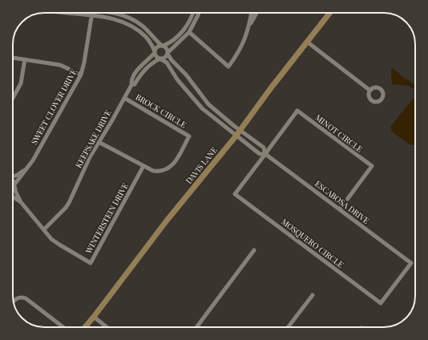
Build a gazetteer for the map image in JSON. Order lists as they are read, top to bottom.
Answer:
{
  "streets": {
    "street": [
      "SWEET CLOVER DRIVE",
      "BROCK CIRCLE",
      "MINOT CIRCLE",
      "KEEPSAKE DRIVE",
      "DAVIS LANE",
      "ESCABOSA DRIVE",
      "WINTERSTEIN DRIVE",
      "MOSQUERO CIRCLE"
    ]
  },
  "crossings": [
    ["SWEET CLOVER DRIVE", "WINTERSTEIN DRIVE"],
    ["BROCK CIRCLE", "KEEPSAKE DRIVE"],
    ["BROCK CIRCLE", "WINTERSTEIN DRIVE"],
    ["MINOT CIRCLE", "ESCABOSA DRIVE"],
    ["MINOT CIRCLE", "MOSQUERO CIRCLE"],
    ["KEEPSAKE DRIVE", "ESCABOSA DRIVE"],
    ["KEEPSAKE DRIVE", "WINTERSTEIN DRIVE"],
    ["DAVIS LANE", "ESCABOSA DRIVE"],
    ["ESCABOSA DRIVE", "MOSQUERO CIRCLE"]
  ]
}
